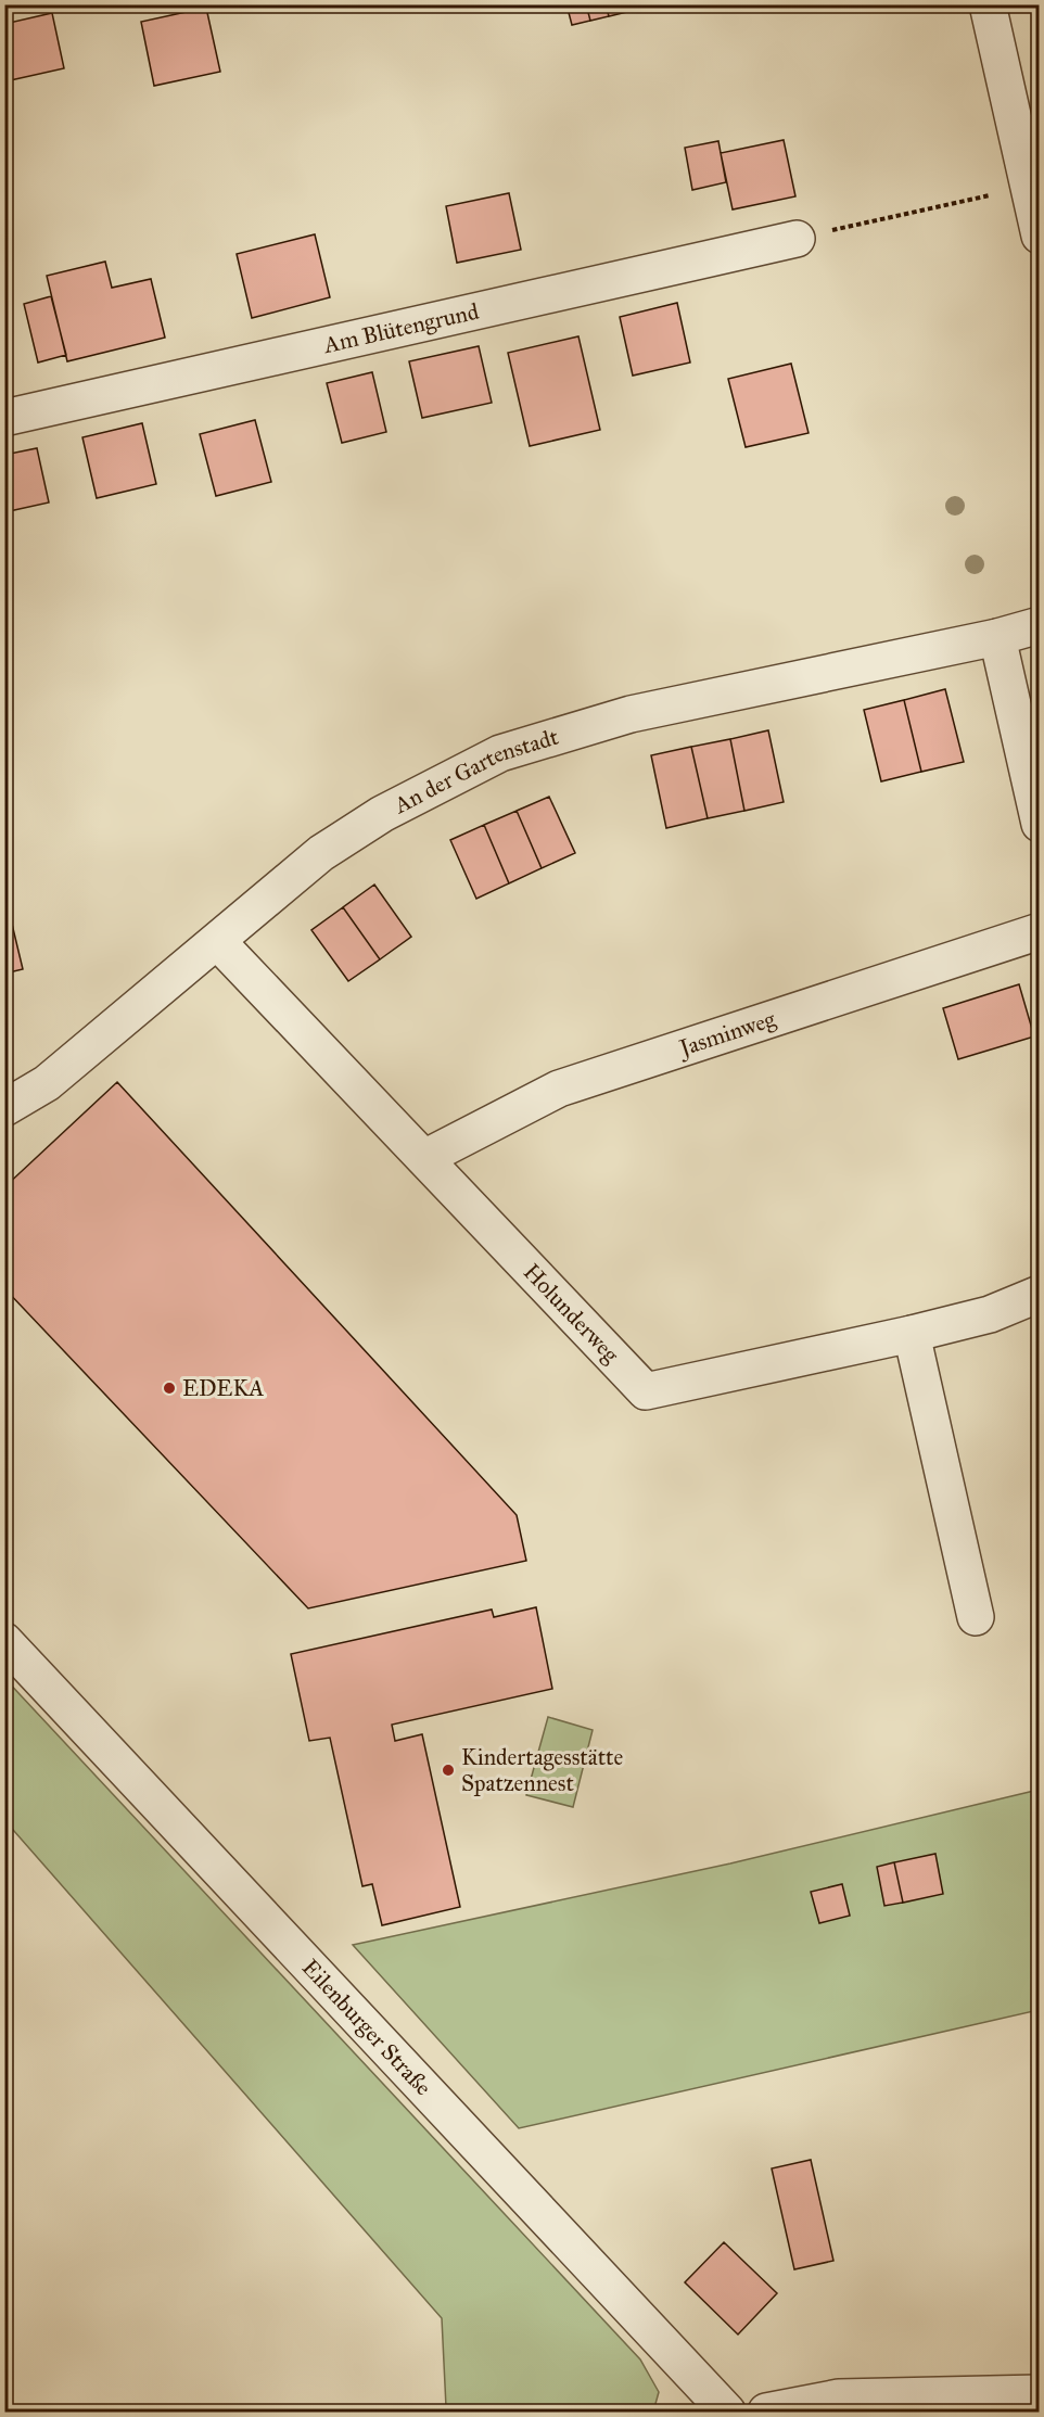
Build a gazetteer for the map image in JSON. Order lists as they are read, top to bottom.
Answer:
{
  "streets": {
    "street": [
      "Am Blütengrund",
      "An der Gartenstadt",
      "Jasminweg",
      "Holunderweg",
      "Eilenburger Straße"
    ]
  },
  "crossings": [
    ["An der Gartenstadt", "Holunderweg"],
    ["Jasminweg", "Holunderweg"]
  ],
  "places": ["EDEKA", "Kindertagesstätte Spatzennest"]
}
